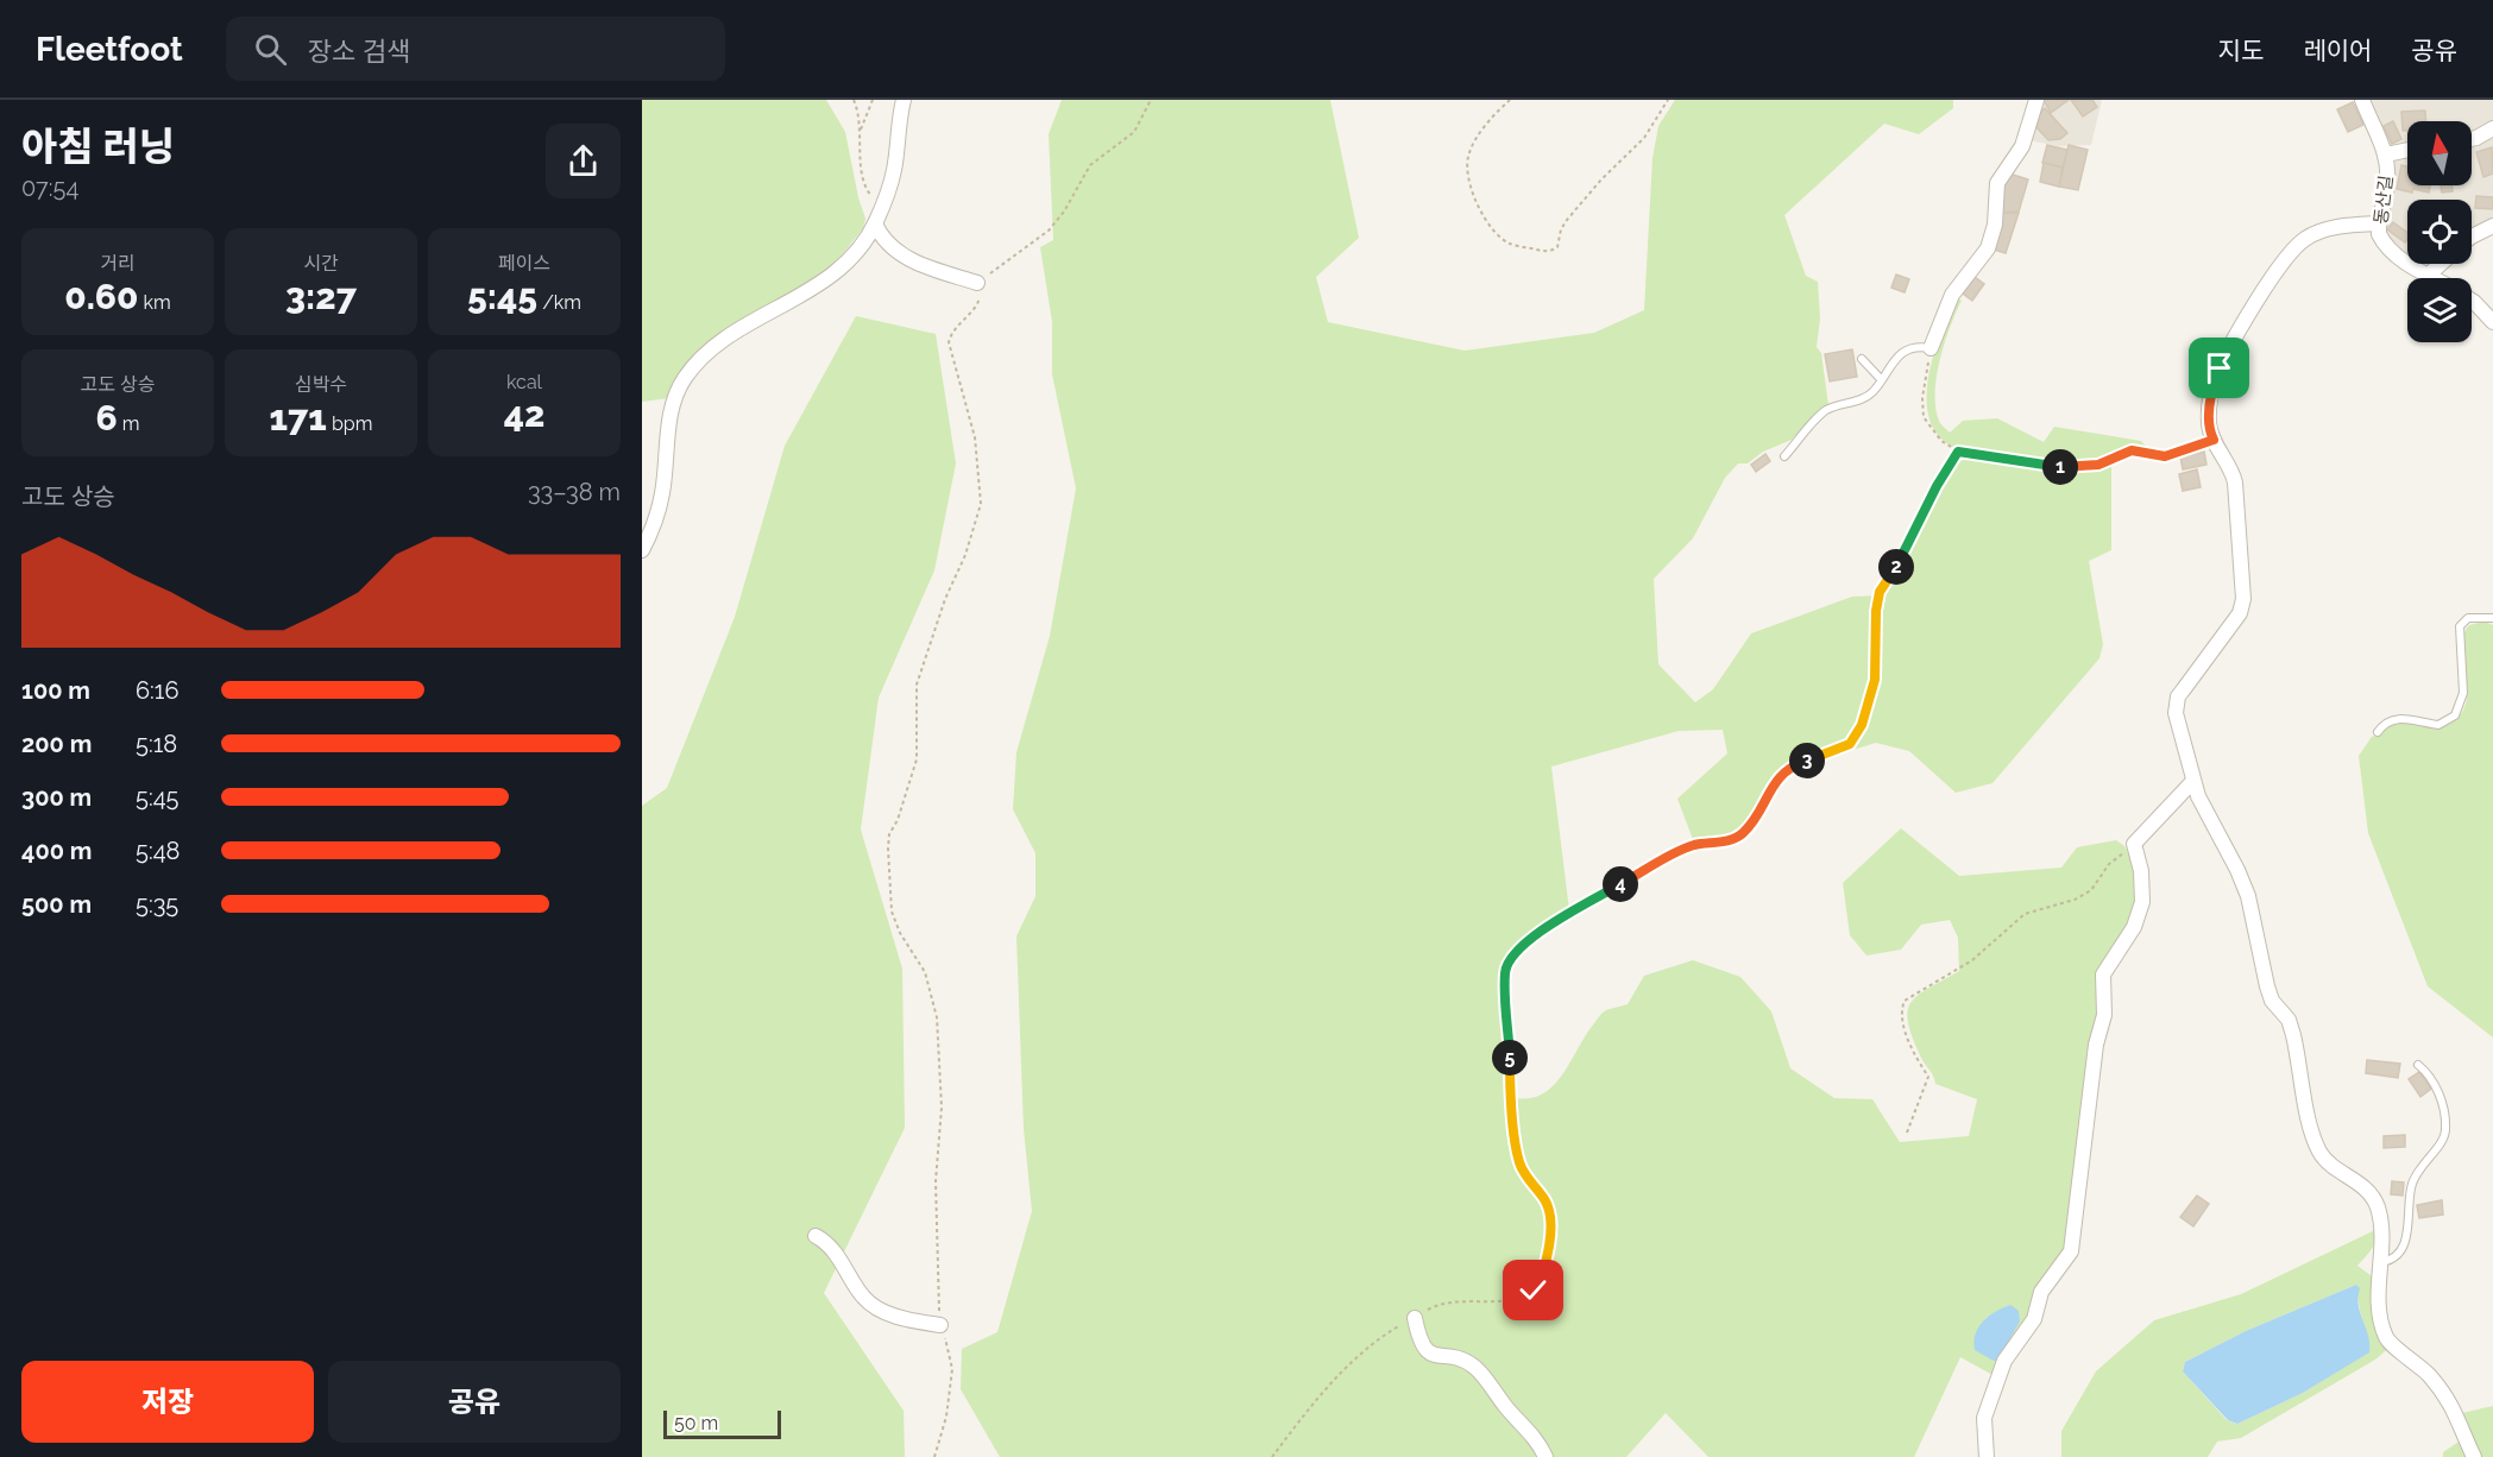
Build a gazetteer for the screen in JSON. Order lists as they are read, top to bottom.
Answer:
{
  "streets": {
    "street": ["동산길"]
  },
  "scale_bar": "50 m",
  "north": "top",
  "page": {
    "header": "Fleetfoot",
    "search": "장소 검색",
    "nav": ["지도", "레이어", "공유"],
    "heading": ["아침 러닝", "07:54"],
    "stats": [
      ["거리", "0.60 km"],
      ["시간", "3:27"],
      ["페이스", "5:45 /km"],
      ["고도 상승", "6 m"],
      ["심박수", "171 bpm"],
      ["kcal", "42"]
    ],
    "pins": [
      "1",
      "2",
      "3",
      "4",
      "5"
    ],
    "chart": ["고도 상승", "33–38 m"],
    "list": [
      {
        "name": "100 m",
        "note": "6:16"
      },
      {
        "name": "200 m",
        "note": "5:18"
      },
      {
        "name": "300 m",
        "note": "5:45"
      },
      {
        "name": "400 m",
        "note": "5:48"
      },
      {
        "name": "500 m",
        "note": "5:35"
      }
    ],
    "buttons": ["저장", "공유"],
    "scale": "50 m"
  }
}
